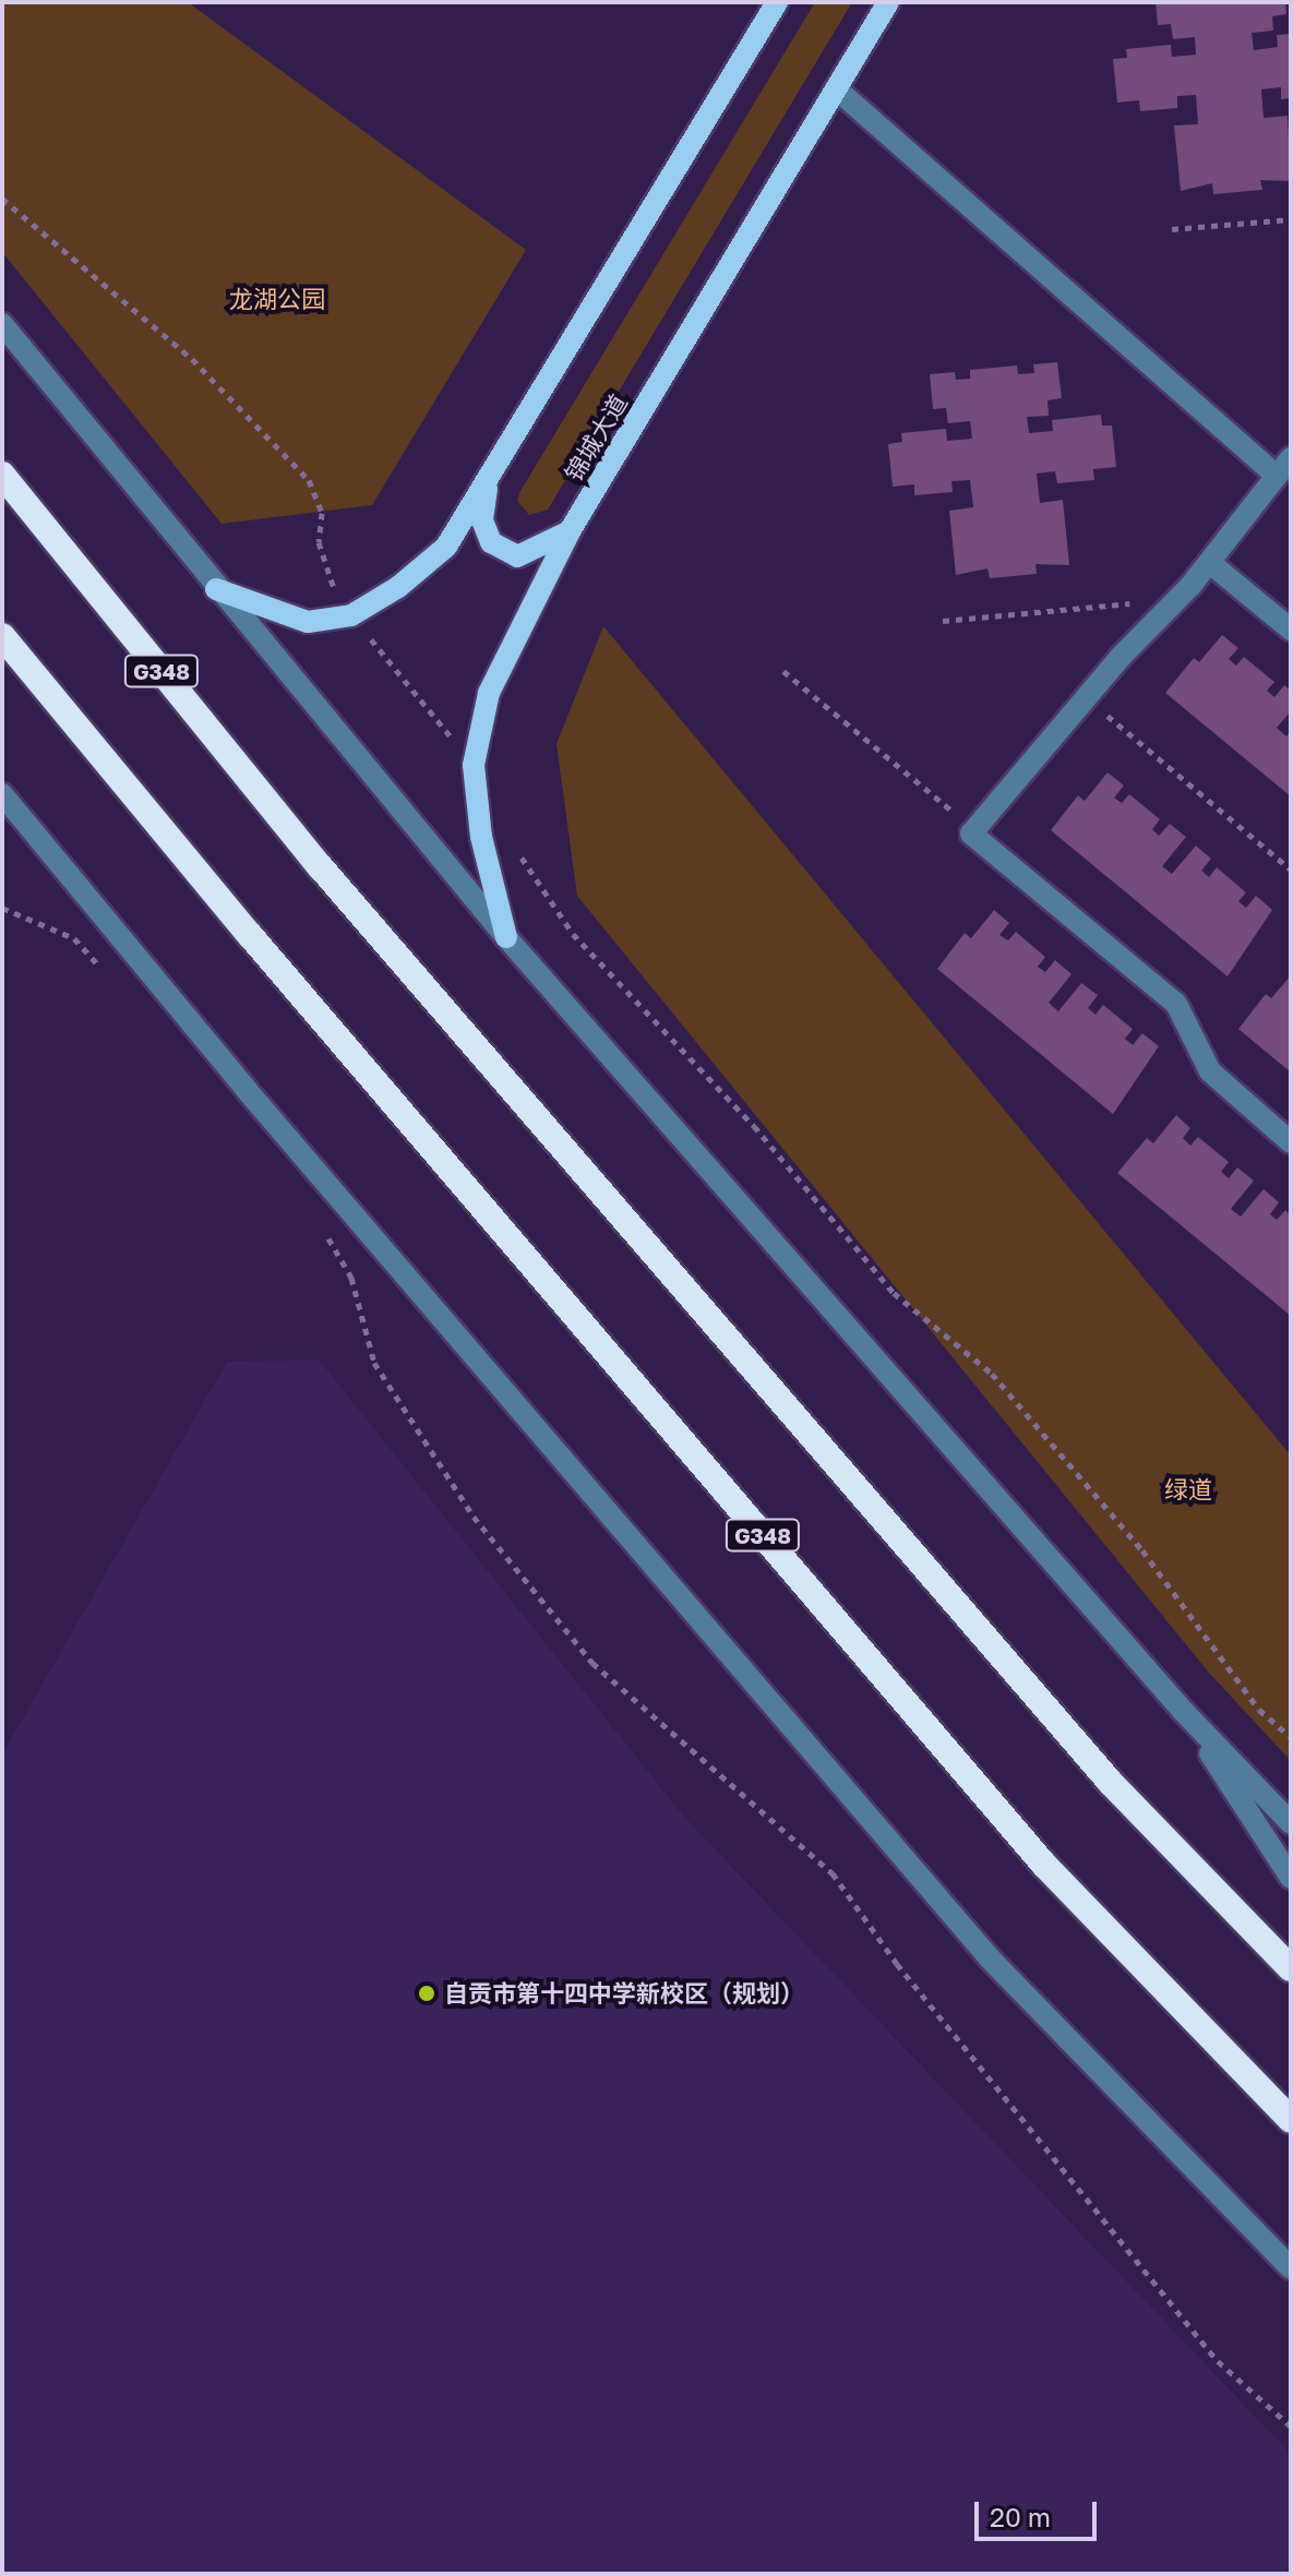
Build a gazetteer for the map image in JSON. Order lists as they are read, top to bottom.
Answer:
{
  "streets": {
    "highway": ["G348"],
    "main road": ["锦城大道"]
  },
  "parks": ["龙湖公园", "绿道"],
  "places": ["自贡市第十四中学新校区（规划）"],
  "scale_bar": "20 m"
}
